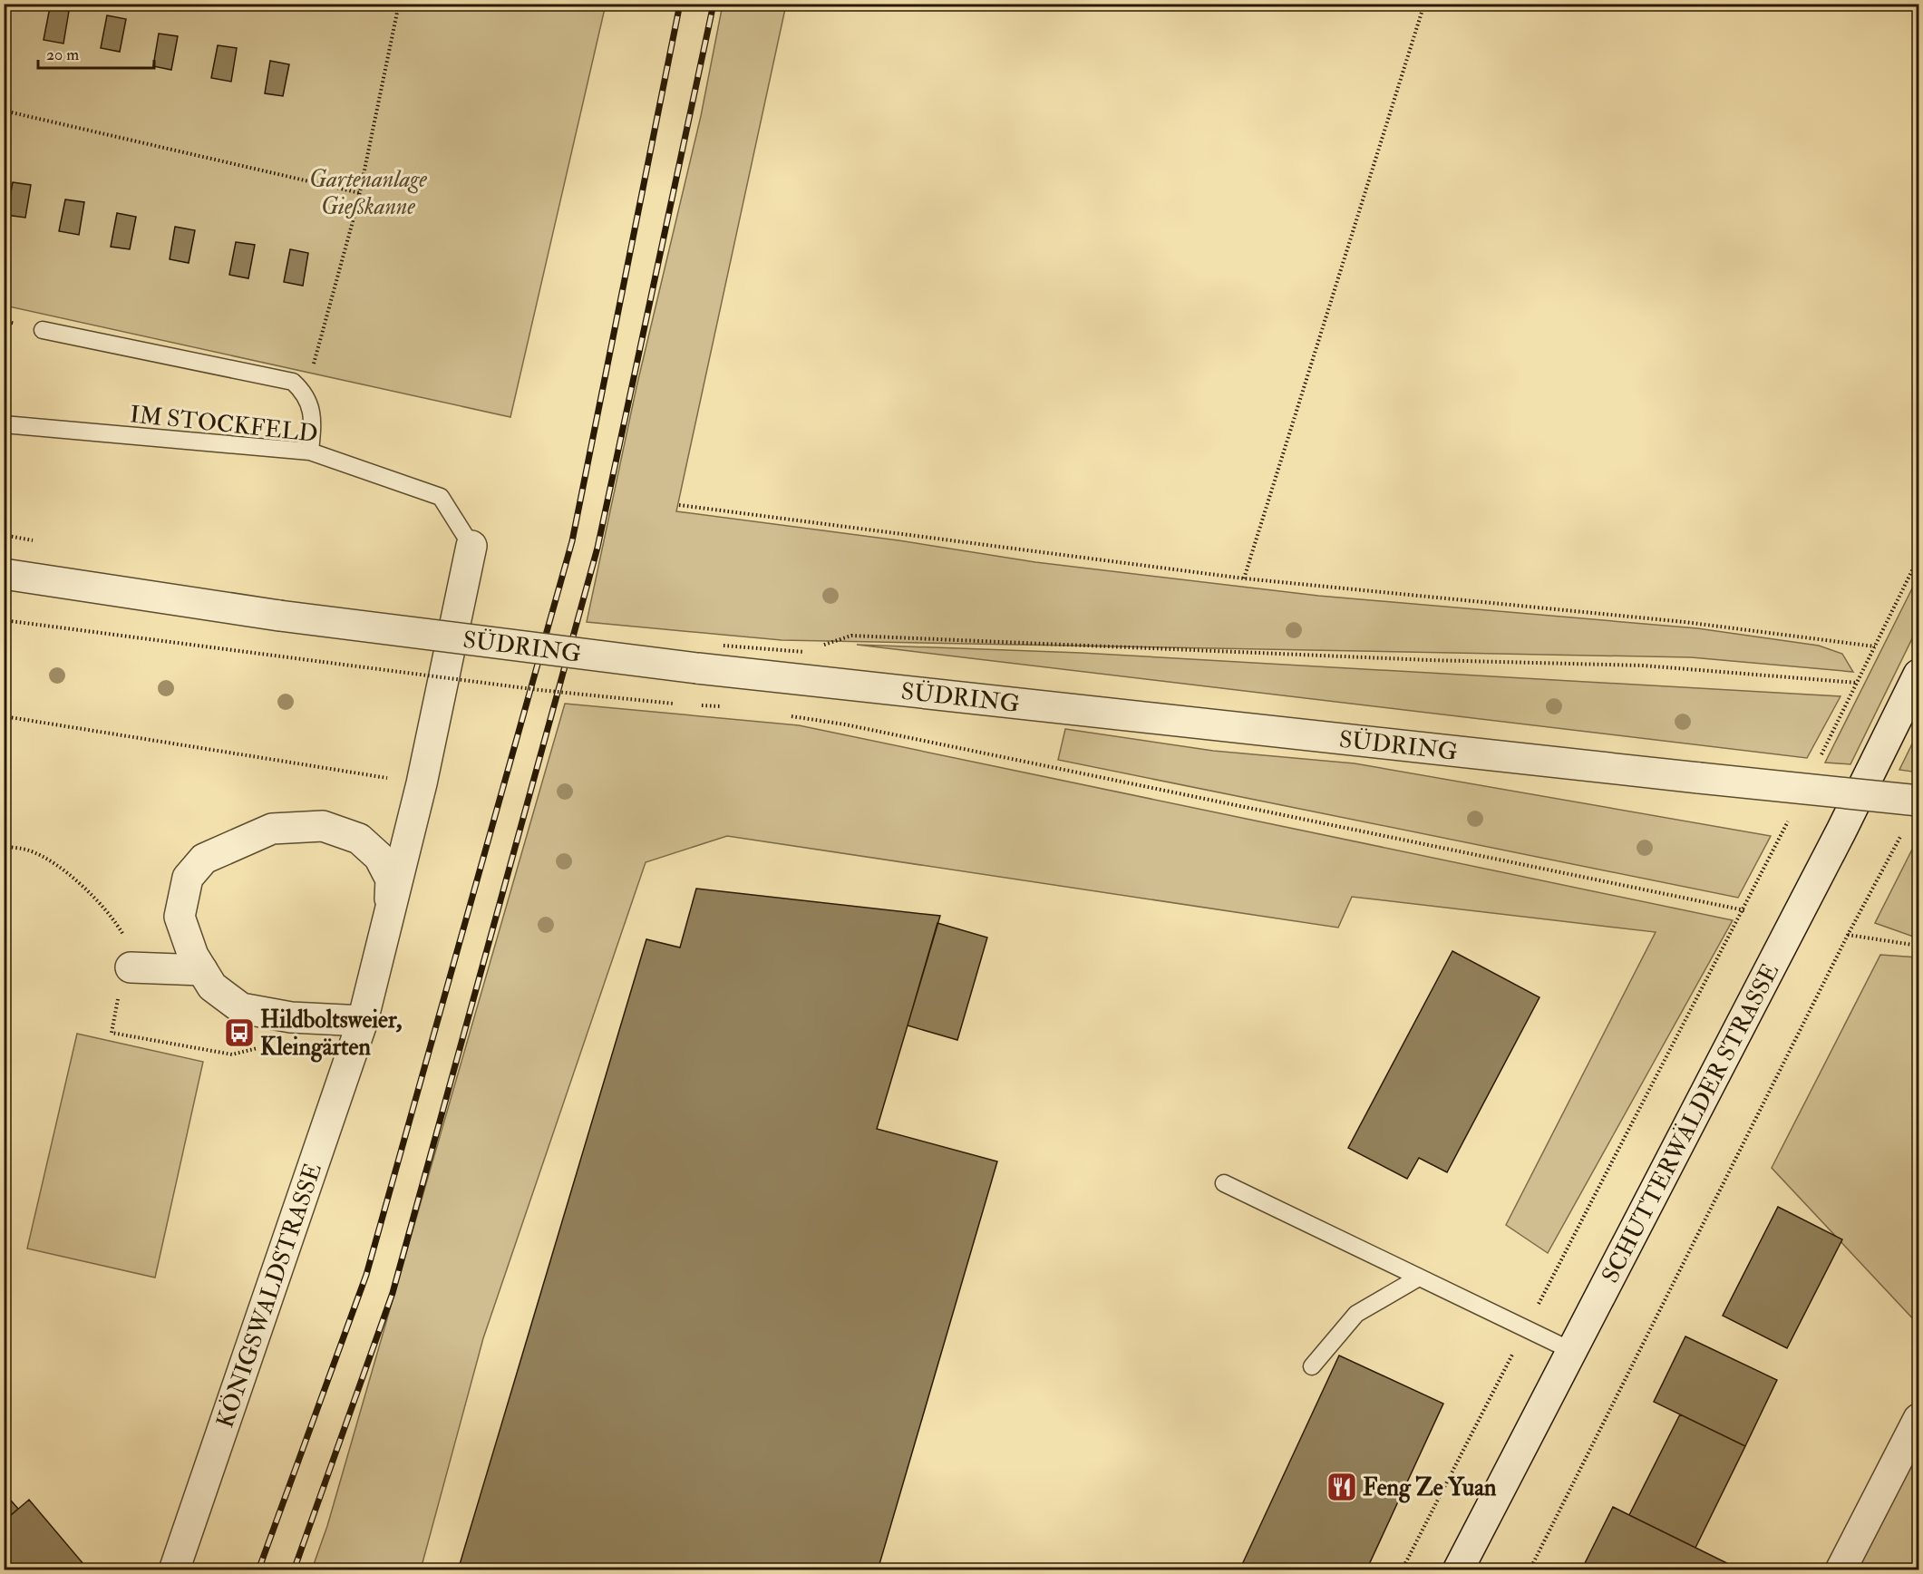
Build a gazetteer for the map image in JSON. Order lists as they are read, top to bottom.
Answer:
{
  "streets": {
    "street": ["SÜDRING", "SCHUTTERWÄLDER STRASSE", "KÖNIGSWALDSTRASSE"],
    "lane": ["IM STOCKFELD"]
  },
  "crossings": [
    ["IM STOCKFELD", "KÖNIGSWALDSTRASSE"]
  ],
  "parks": ["Gartenanlage Gießkanne"],
  "places": {
    "bus stop": ["Hildboltsweier, Kleingärten"],
    "restaurant": ["Feng Ze Yuan"]
  },
  "scale_bar": "20 m"
}
